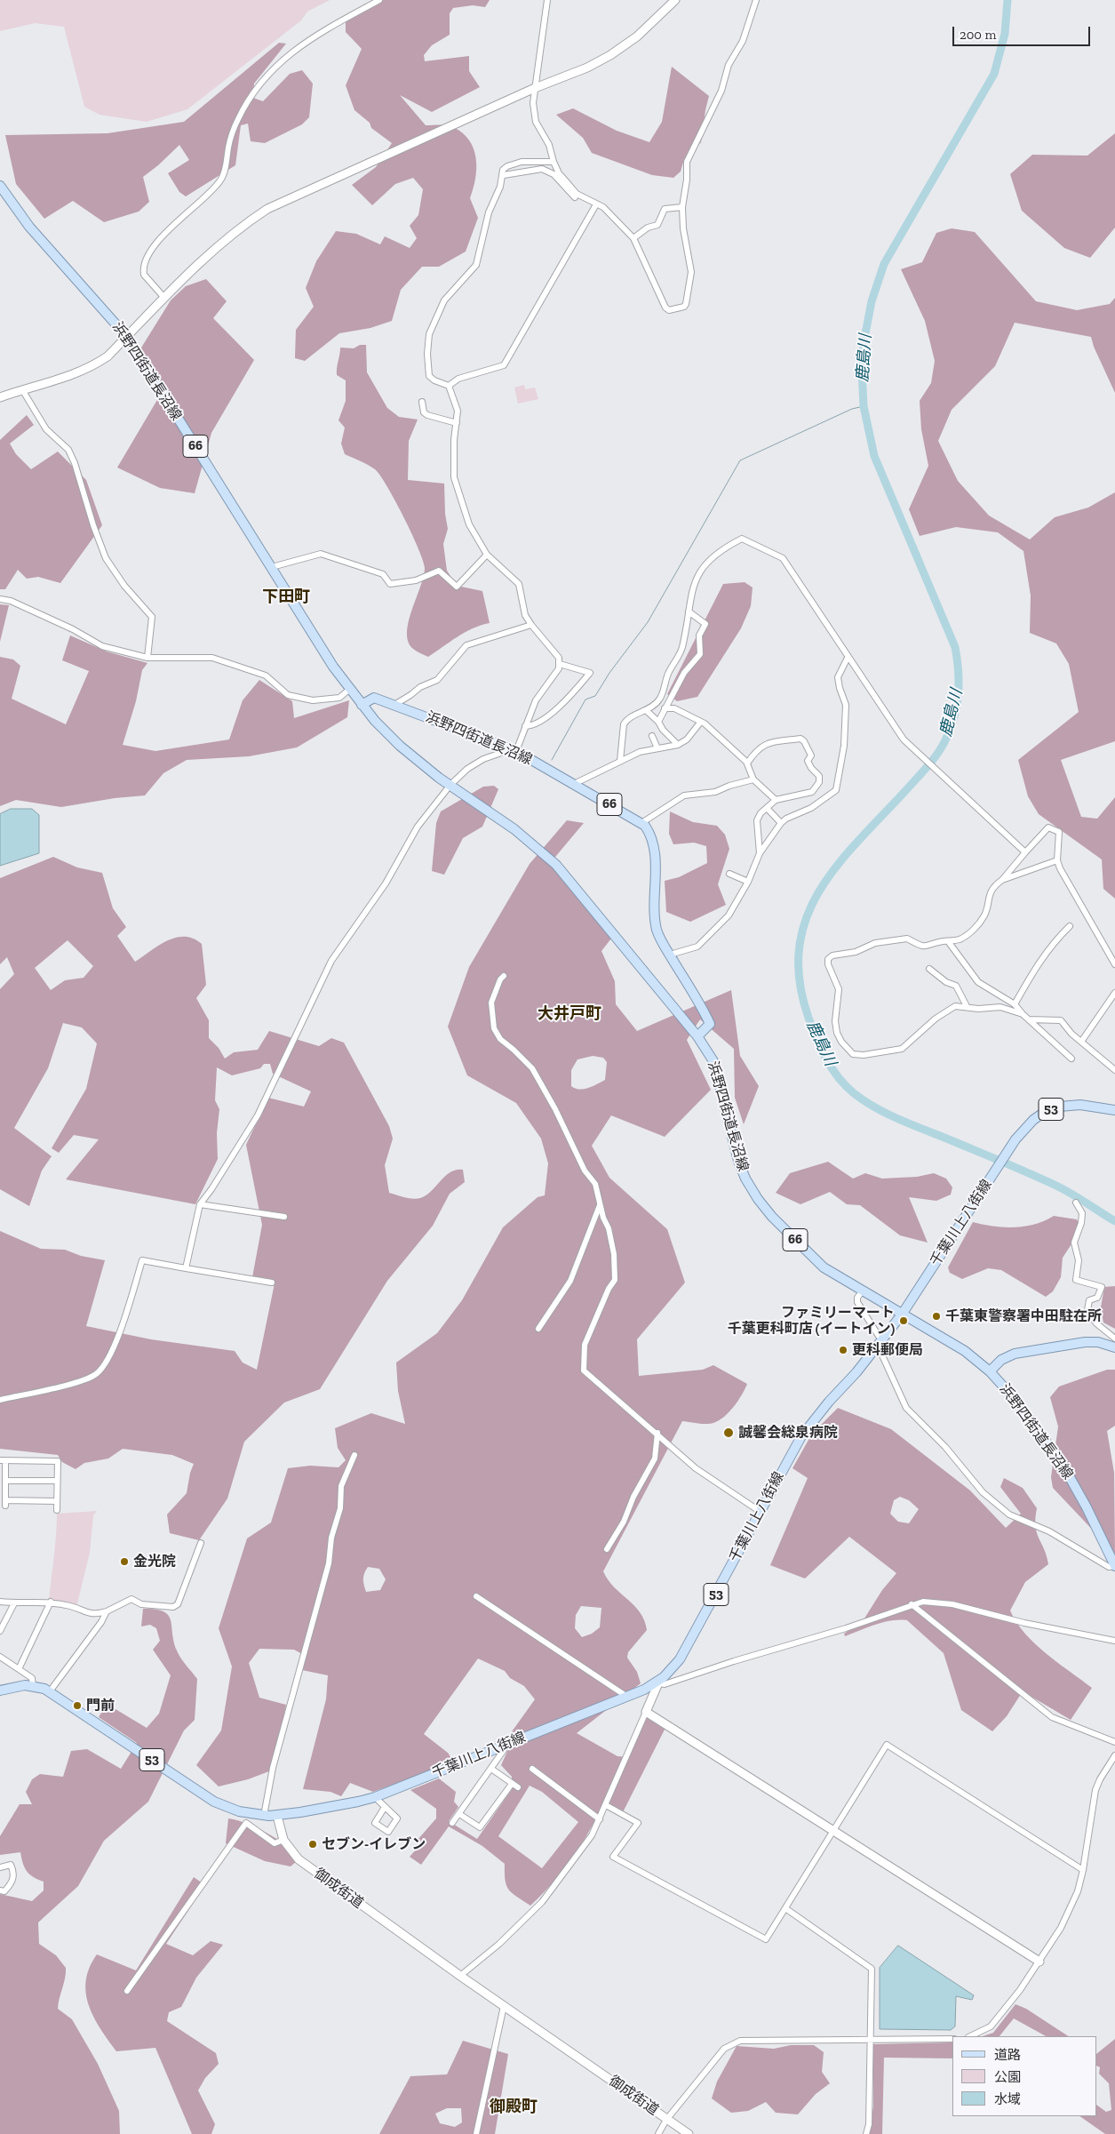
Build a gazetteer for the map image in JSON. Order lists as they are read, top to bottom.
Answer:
{
  "streets": {
    "main road": [
      "浜野四街道長沼線",
      "66",
      "53",
      "千葉川上八街線"
    ],
    "street": ["御成街道"]
  },
  "crossings": [
    ["浜野四街道長沼線", "66"],
    ["浜野四街道長沼線", "千葉川上八街線"],
    ["53", "千葉川上八街線"],
    ["53", "御成街道"],
    ["千葉川上八街線", "御成街道"]
  ],
  "districts": ["下田町", "大井戸町", "御殿町"],
  "water": ["鹿島川"],
  "places": [
    "千葉東警察署中田駐在所",
    "ファミリーマート 千葉更科町店 (イートイン)",
    "更科郵便局",
    "誠馨会総泉病院",
    "金光院",
    "門前",
    "セブン-イレブン"
  ],
  "legend": ["道路", "公園", "水域"],
  "scale_bar": "200 m"
}
